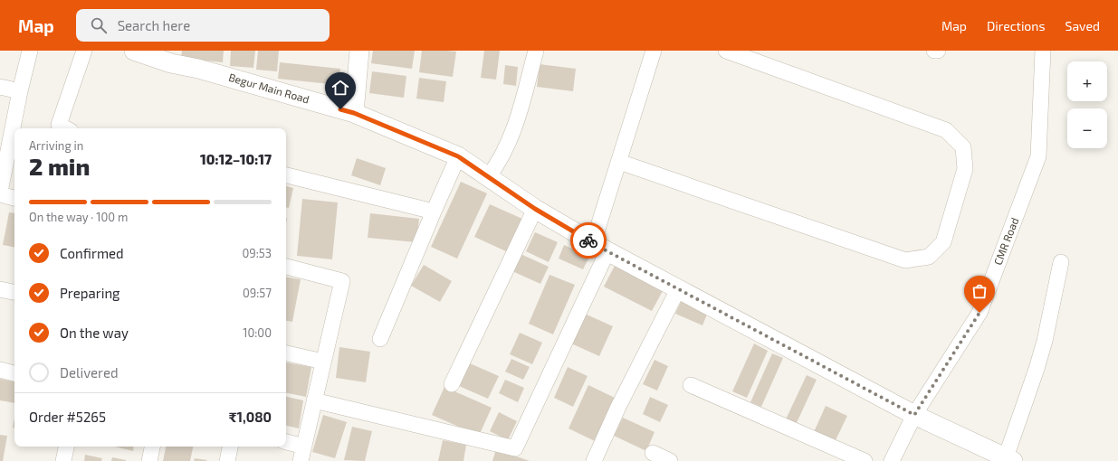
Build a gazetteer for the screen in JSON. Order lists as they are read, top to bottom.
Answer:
{
  "streets": {
    "street": ["Begur Main Road", "CMR Road"]
  },
  "crossings": [
    ["Begur Main Road", "CMR Road"]
  ],
  "page": {
    "header": "Map",
    "search": "Search here",
    "nav": ["Map", "Directions", "Saved"],
    "map_buttons": ["+", "−"],
    "heading": ["2 min", "Arriving in", "10:12–10:17"],
    "panel": ["Order #5265", "₹1,080"],
    "bar": "On the way · 100 m",
    "list": [
      ["Confirmed", "09:53"],
      ["Preparing", "09:57"],
      ["On the way", "10:00"],
      "Delivered"
    ]
  }
}
